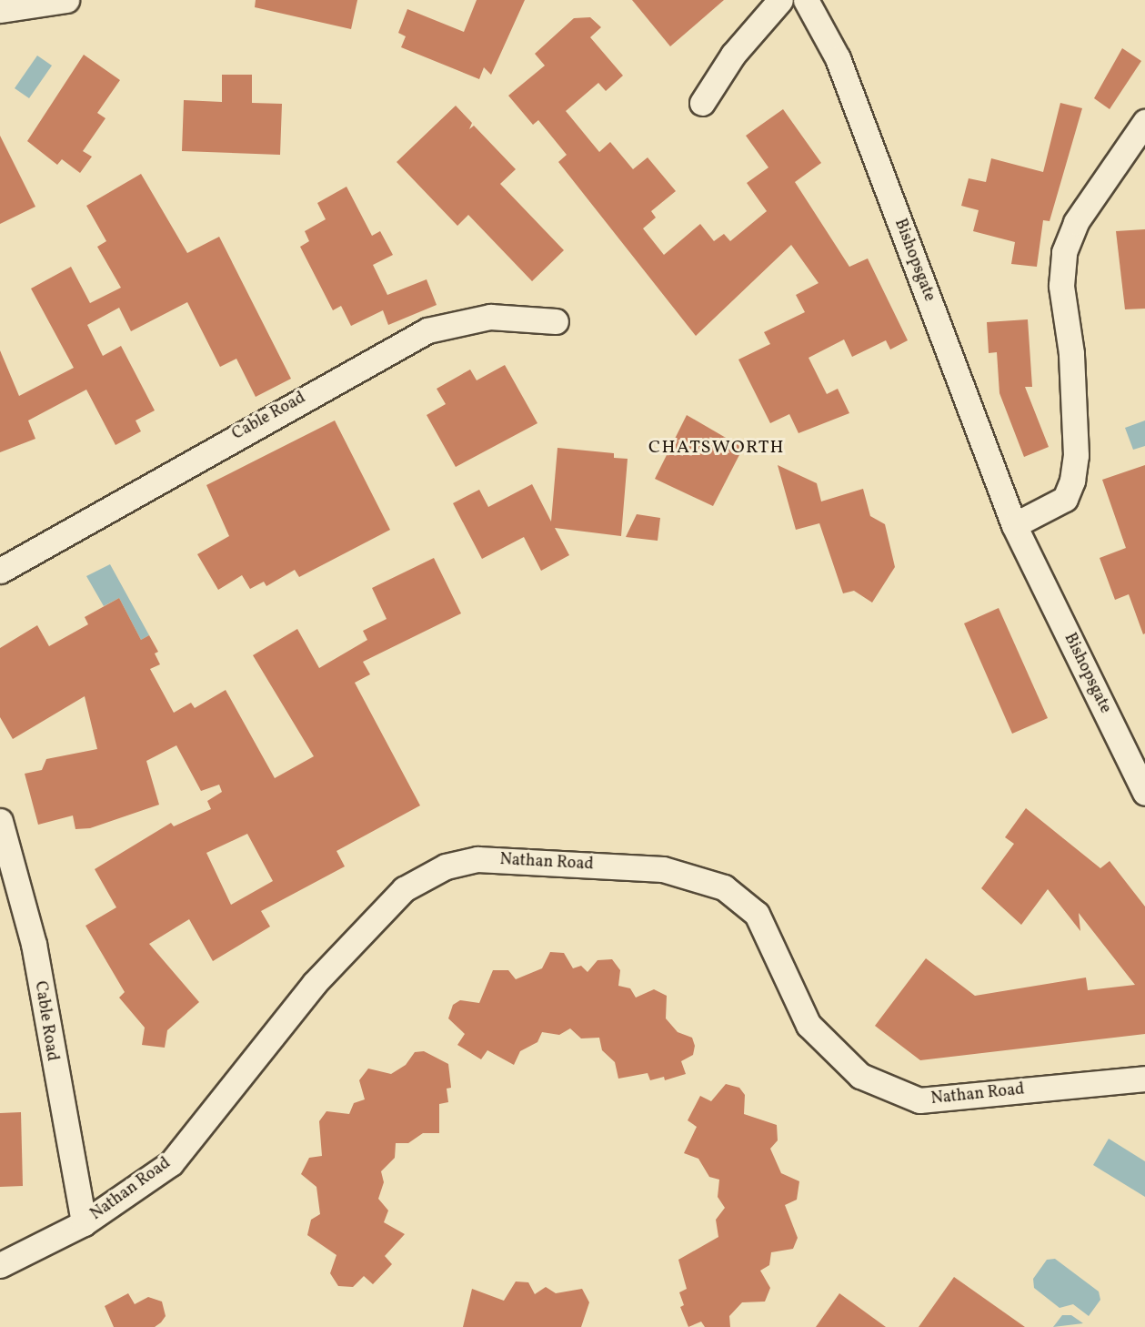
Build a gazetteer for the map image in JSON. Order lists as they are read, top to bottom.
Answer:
{
  "streets": {
    "street": ["Bishopsgate", "Cable Road", "Nathan Road"]
  },
  "crossings": [
    ["Cable Road", "Nathan Road"]
  ],
  "districts": ["CHATSWORTH"]
}
